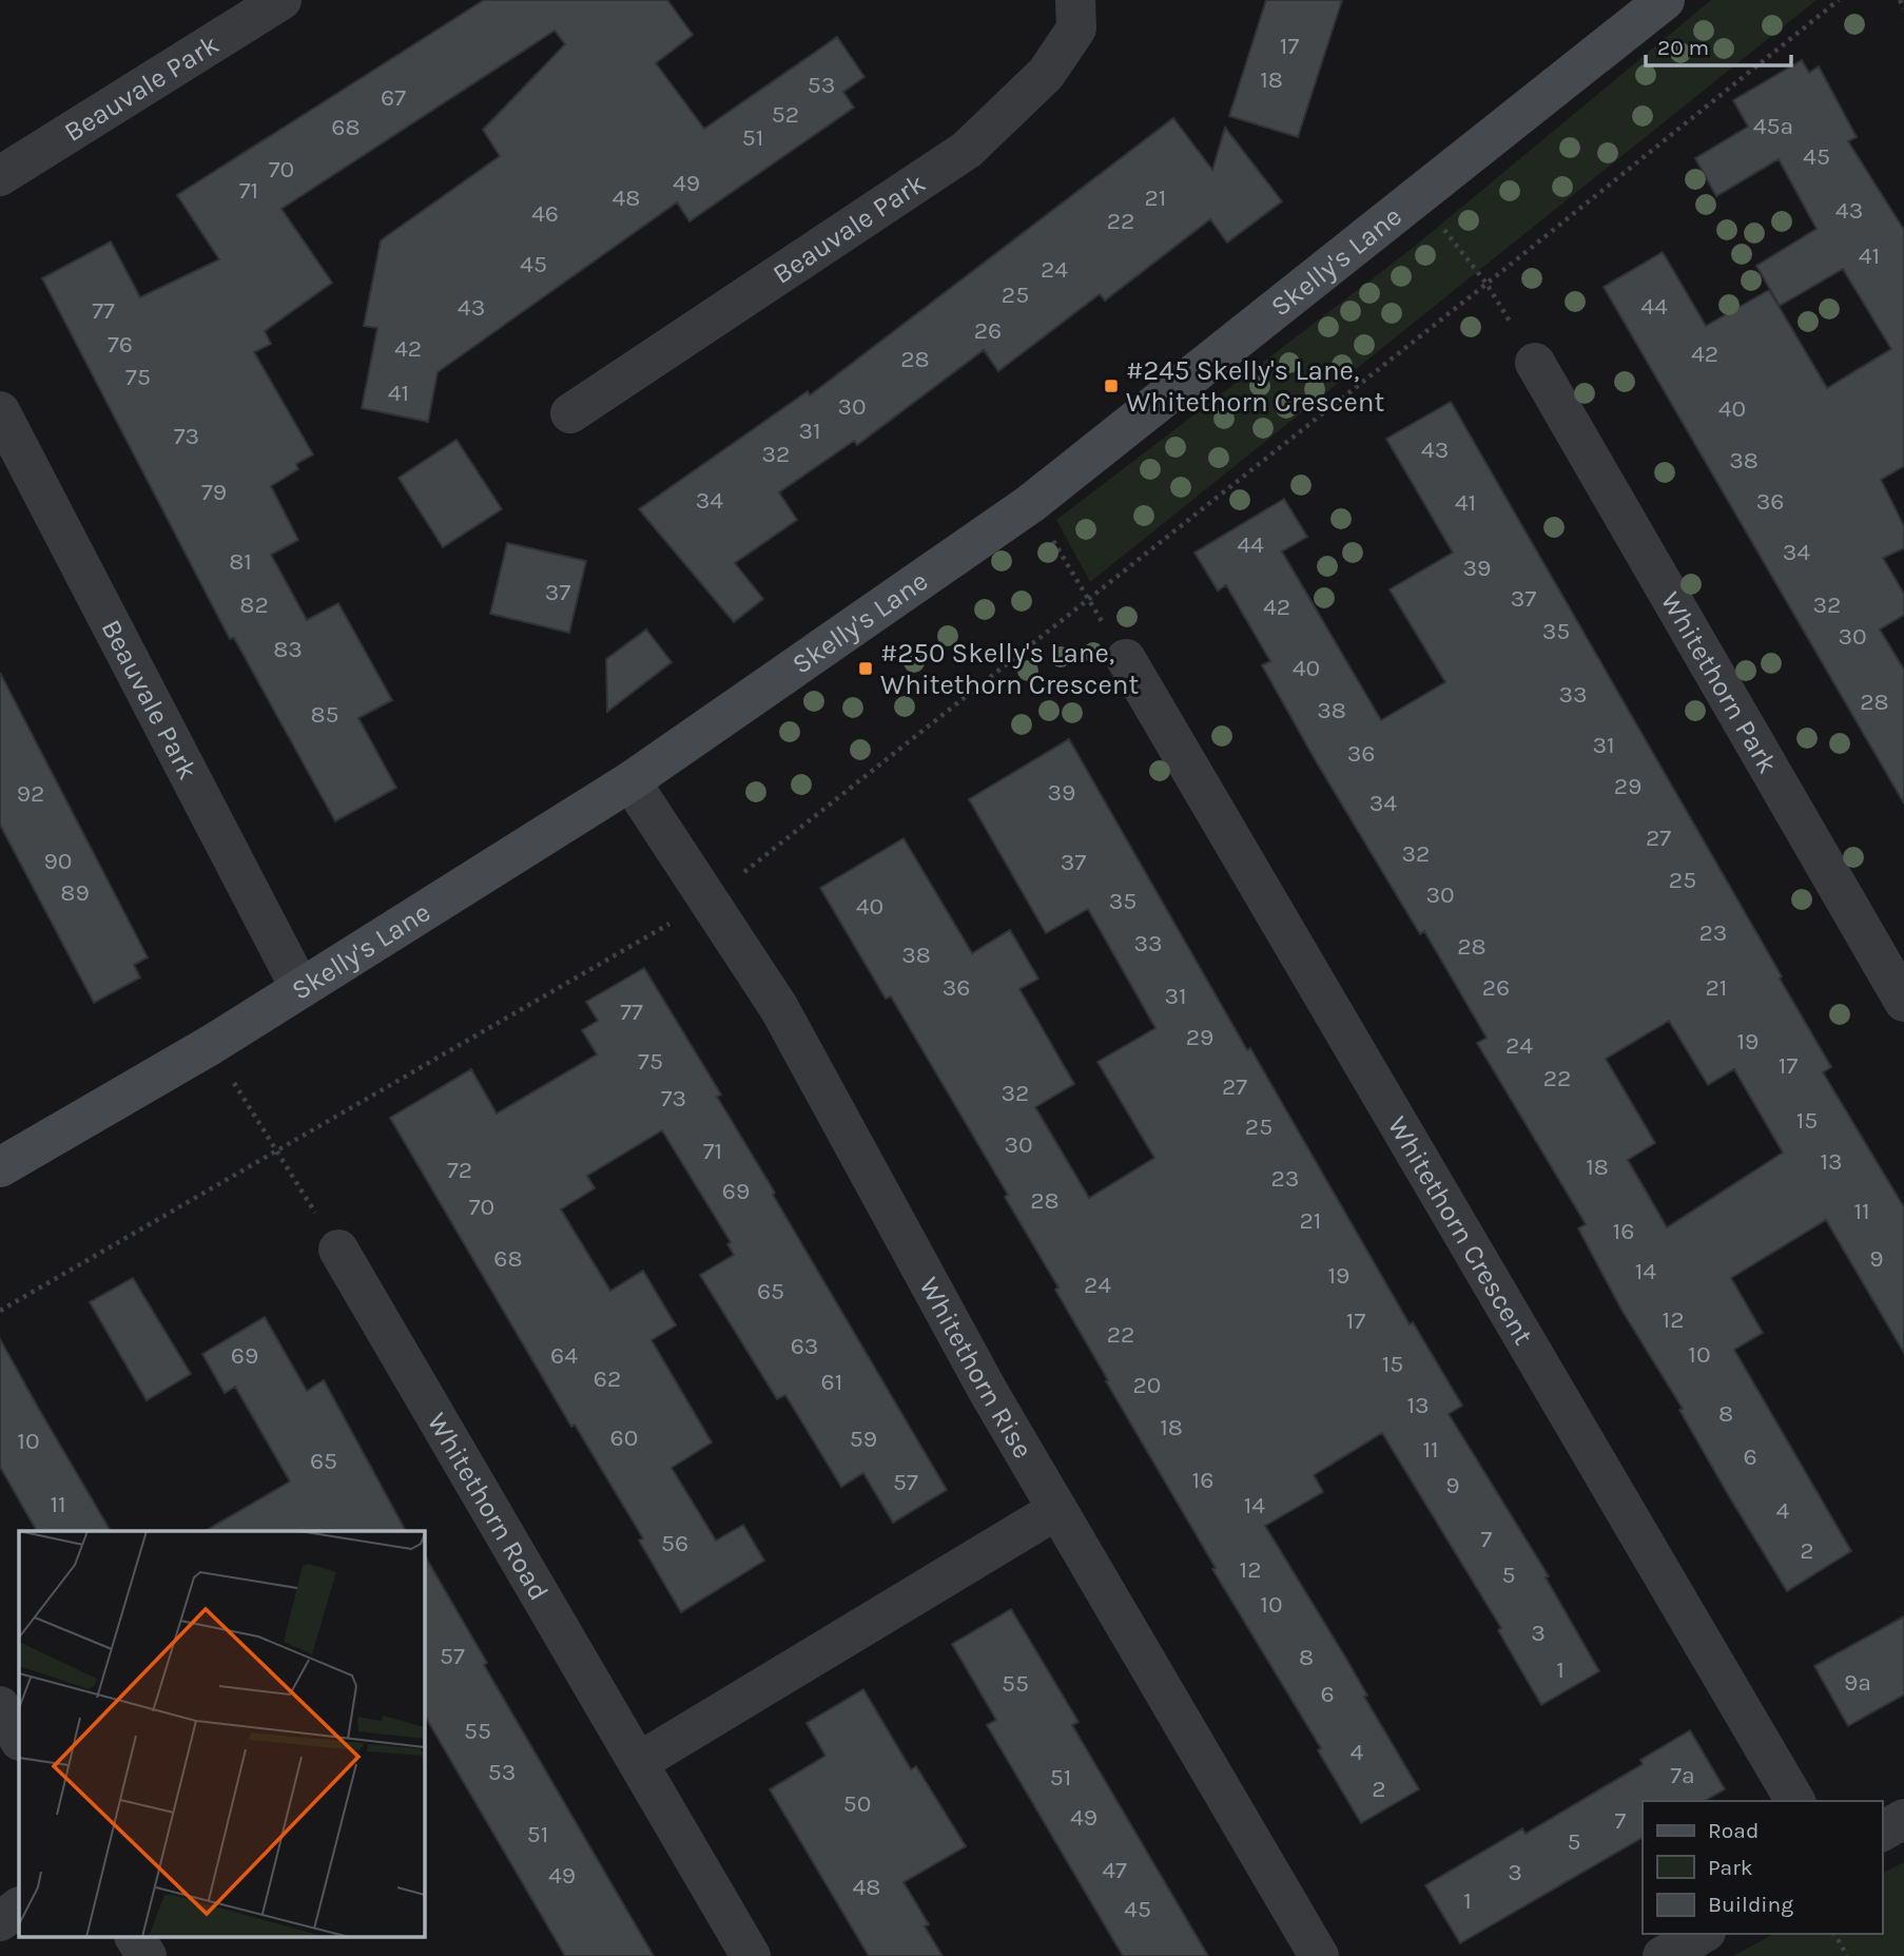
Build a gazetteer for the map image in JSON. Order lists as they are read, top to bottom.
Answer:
{
  "streets": {
    "street": [
      "Beauvale Park",
      "Skelly's Lane",
      "Whitethorn Park",
      "Whitethorn Crescent",
      "Whitethorn Rise",
      "Whitethorn Road"
    ]
  },
  "crossings": [
    ["Beauvale Park", "Skelly's Lane"],
    ["Skelly's Lane", "Whitethorn Rise"]
  ],
  "places": {
    "transit": ["#245 Skelly's Lane, Whitethorn Crescent", "#250 Skelly's Lane, Whitethorn Crescent"]
  },
  "house_numbers": [
    "17",
    "18",
    "53",
    "67",
    "52",
    "45a",
    "68",
    "51",
    "45",
    "70",
    "49",
    "71",
    "48",
    "21",
    "43",
    "46",
    "22",
    "41",
    "45",
    "24",
    "25",
    "44",
    "43",
    "77",
    "26",
    "76",
    "42",
    "42",
    "28",
    "75",
    "41",
    "30",
    "40",
    "31",
    "73",
    "43",
    "32",
    "38",
    "79",
    "34",
    "36",
    "41",
    "44",
    "34",
    "81",
    "39",
    "37",
    "37",
    "82",
    "32",
    "42",
    "35",
    "30",
    "83",
    "40",
    "33",
    "28",
    "38",
    "85",
    "31",
    "36",
    "29",
    "39",
    "92",
    "34",
    "27",
    "32",
    "90",
    "37",
    "25",
    "89",
    "30",
    "35",
    "40",
    "23",
    "33",
    "28",
    "38",
    "36",
    "26",
    "21",
    "31",
    "77",
    "29",
    "19",
    "24",
    "75",
    "17",
    "22",
    "27",
    "32",
    "73",
    "15",
    "25",
    "30",
    "71",
    "13",
    "18",
    "72",
    "23",
    "69",
    "28",
    "70",
    "11",
    "21",
    "16",
    "68",
    "9",
    "14",
    "19",
    "24",
    "65",
    "12",
    "17",
    "22",
    "63",
    "10",
    "69",
    "64",
    "15",
    "62",
    "61",
    "20",
    "13",
    "8",
    "18",
    "60",
    "59",
    "10",
    "11",
    "6",
    "65",
    "16",
    "57",
    "9",
    "11",
    "14",
    "4",
    "7",
    "56",
    "2",
    "12",
    "5",
    "10",
    "3",
    "57",
    "8",
    "1",
    "9a",
    "55",
    "6",
    "55",
    "4",
    "53",
    "7a",
    "51",
    "2",
    "50",
    "49",
    "7",
    "51",
    "5",
    "47",
    "3",
    "49",
    "48",
    "1",
    "45"
  ],
  "legend": ["Road", "Park", "Building"],
  "scale_bar": "20 m"
}
